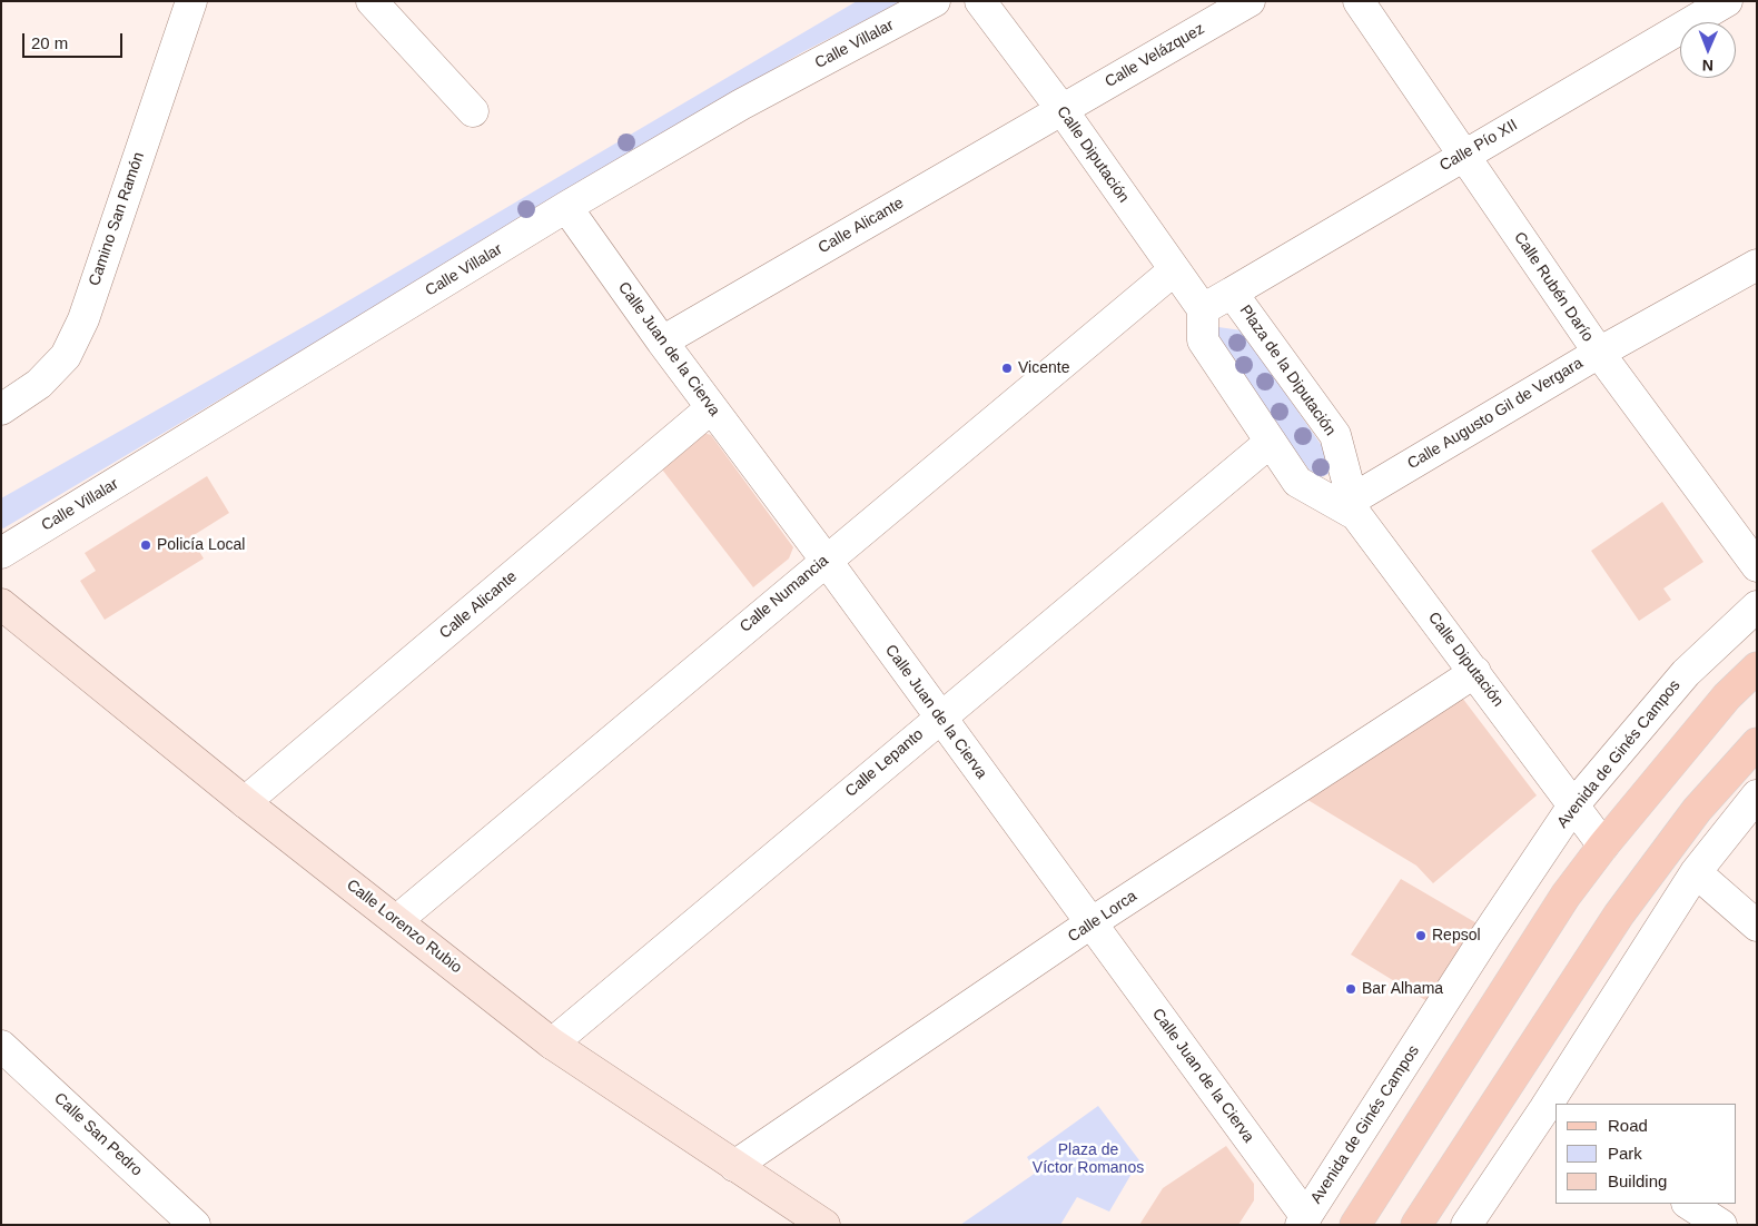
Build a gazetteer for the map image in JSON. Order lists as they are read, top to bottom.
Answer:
{
  "streets": {
    "main road": ["Calle Lorenzo Rubio"],
    "street": [
      "Calle Villalar",
      "Calle Velázquez",
      "Calle Pío XII",
      "Calle Diputación",
      "Camino San Ramón",
      "Calle Alicante",
      "Calle Rubén Darío",
      "Calle Juan de la Cierva",
      "Plaza de la Diputación",
      "Calle Augusto Gil de Vergara",
      "Calle Numancia",
      "Avenida de Ginés Campos",
      "Calle Lepanto",
      "Calle Lorca",
      "Calle San Pedro"
    ]
  },
  "crossings": [
    ["Calle Villalar", "Calle Juan de la Cierva"],
    ["Calle Velázquez", "Calle Diputación"],
    ["Calle Velázquez", "Calle Alicante"],
    ["Calle Pío XII", "Calle Rubén Darío"],
    ["Calle Pío XII", "Plaza de la Diputación"],
    ["Calle Diputación", "Calle Alicante"],
    ["Calle Diputación", "Plaza de la Diputación"],
    ["Calle Diputación", "Calle Augusto Gil de Vergara"],
    ["Calle Diputación", "Calle Numancia"],
    ["Calle Diputación", "Avenida de Ginés Campos"],
    ["Calle Diputación", "Calle Lorca"],
    ["Calle Alicante", "Calle Juan de la Cierva"],
    ["Calle Alicante", "Calle Lorenzo Rubio"],
    ["Calle Rubén Darío", "Calle Augusto Gil de Vergara"],
    ["Calle Juan de la Cierva", "Calle Numancia"],
    ["Calle Juan de la Cierva", "Avenida de Ginés Campos"],
    ["Calle Juan de la Cierva", "Calle Lepanto"],
    ["Calle Juan de la Cierva", "Calle Lorca"],
    ["Plaza de la Diputación", "Calle Augusto Gil de Vergara"],
    ["Calle Numancia", "Calle Lorenzo Rubio"],
    ["Calle Lepanto", "Calle Lorenzo Rubio"],
    ["Calle Lorca", "Calle Lorenzo Rubio"]
  ],
  "parks": ["Plaza de Víctor Romanos"],
  "places": [
    "Vicente",
    "Policía Local",
    "Repsol",
    "Bar Alhama"
  ],
  "legend": ["Road", "Park", "Building"],
  "scale_bar": "20 m",
  "north": "bottom"
}
